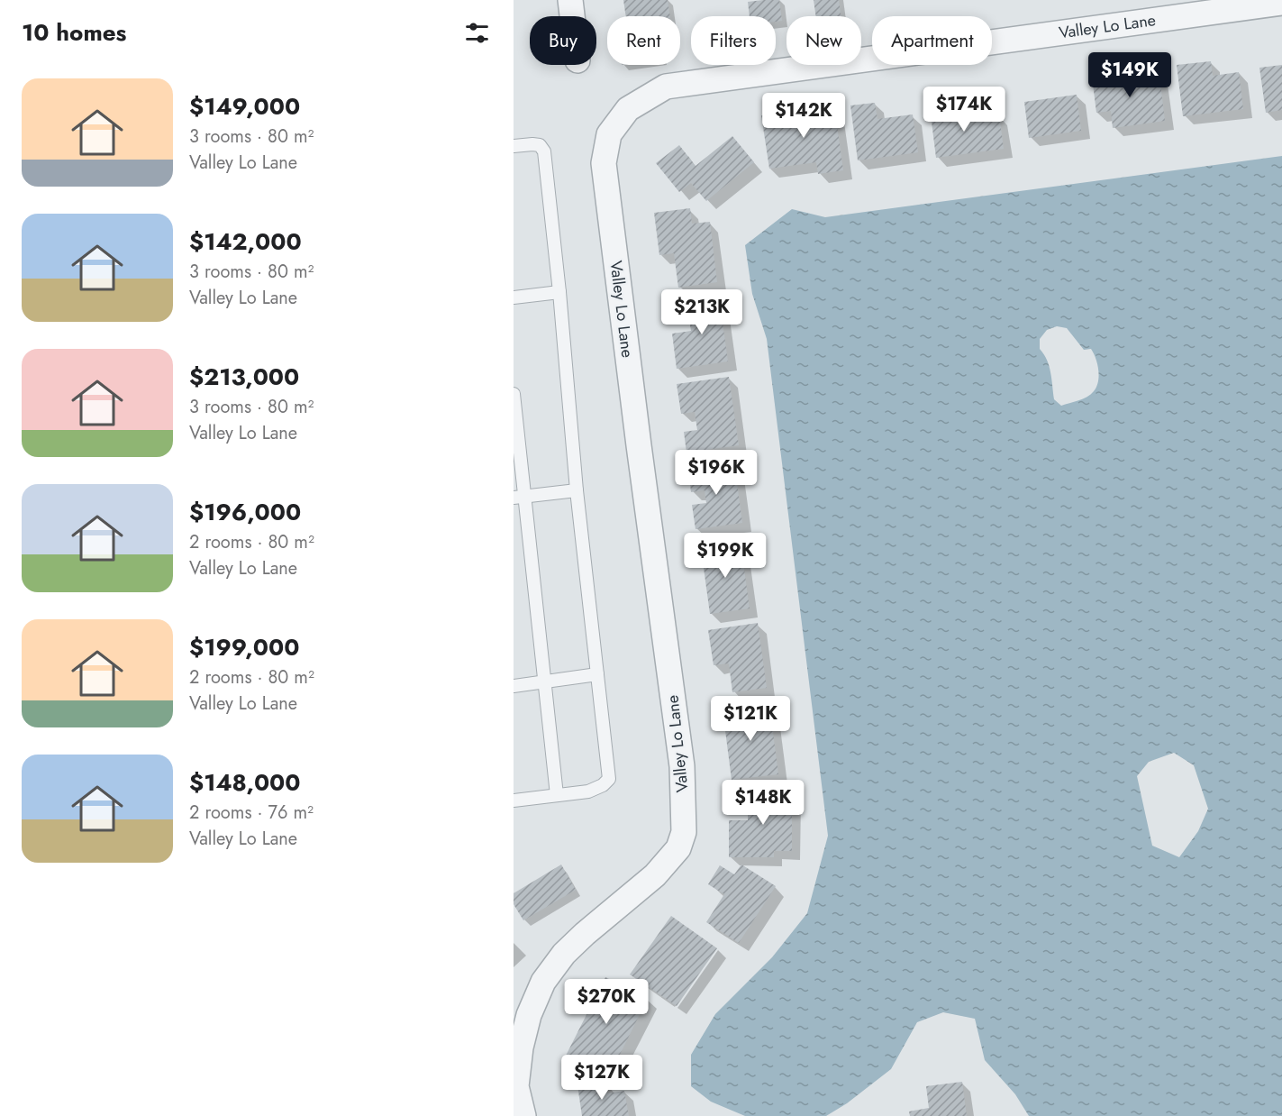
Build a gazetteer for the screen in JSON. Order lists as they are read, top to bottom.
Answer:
{
  "streets": {
    "street": ["Valley Lo Lane"]
  },
  "page": {
    "heading": "10 homes",
    "chip": [
      "Buy",
      "Rent",
      "Filters",
      "New",
      "Apartment"
    ],
    "price": [
      "$149K",
      "$174K",
      "$142K",
      "$213K",
      "$196K",
      "$199K",
      "$121K",
      "$148K",
      "$270K",
      "$127K"
    ],
    "list": [
      {
        "name": "$149,000",
        "note": "3 rooms · 80 m² · Valley Lo Lane"
      },
      {
        "name": "$142,000",
        "note": "3 rooms · 80 m² · Valley Lo Lane"
      },
      {
        "name": "$213,000",
        "note": "3 rooms · 80 m² · Valley Lo Lane"
      },
      {
        "name": "$196,000",
        "note": "2 rooms · 80 m² · Valley Lo Lane"
      },
      {
        "name": "$199,000",
        "note": "2 rooms · 80 m² · Valley Lo Lane"
      },
      {
        "name": "$148,000",
        "note": "2 rooms · 76 m² · Valley Lo Lane"
      }
    ]
  }
}
